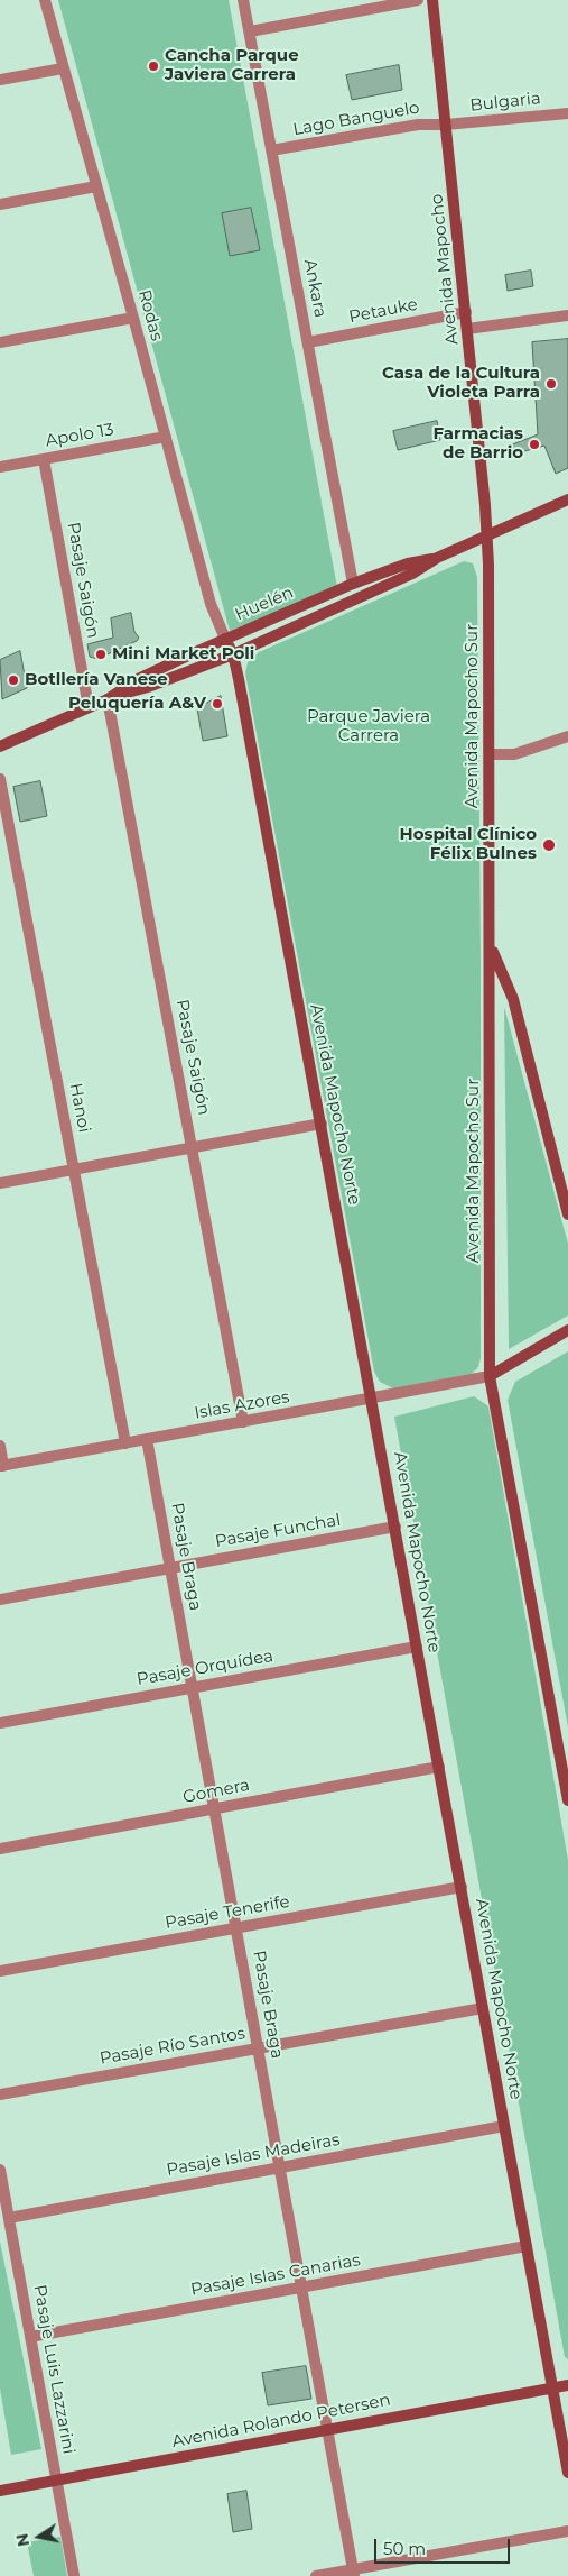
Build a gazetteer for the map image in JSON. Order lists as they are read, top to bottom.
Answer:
{
  "streets": {
    "main road": [
      "Avenida Mapocho",
      "Huelén",
      "Avenida Mapocho Sur",
      "Avenida Mapocho Norte",
      "Avenida Rolando Petersen"
    ],
    "street": [
      "Bulgaria",
      "Lago Banguelo",
      "Ankara",
      "Petauke",
      "Rodas",
      "Apolo 13",
      "Pasaje Saigón",
      "Hanoi",
      "Islas Azores",
      "Pasaje Funchal",
      "Pasaje Braga",
      "Pasaje Orquídea",
      "Gomera",
      "Pasaje Tenerife",
      "Pasaje Río Santos",
      "Pasaje Islas Madeiras",
      "Pasaje Islas Canarias",
      "Pasaje Luis Lazzarini"
    ]
  },
  "crossings": [
    ["Bulgaria", "Lago Banguelo"],
    ["Bulgaria", "Avenida Mapocho"],
    ["Lago Banguelo", "Avenida Mapocho"],
    ["Lago Banguelo", "Ankara"],
    ["Avenida Mapocho", "Petauke"],
    ["Avenida Mapocho", "Huelén"],
    ["Avenida Mapocho", "Avenida Mapocho Sur"],
    ["Ankara", "Petauke"],
    ["Ankara", "Huelén"],
    ["Rodas", "Apolo 13"],
    ["Rodas", "Huelén"],
    ["Rodas", "Avenida Mapocho Norte"],
    ["Apolo 13", "Pasaje Saigón"],
    ["Pasaje Saigón", "Huelén"],
    ["Pasaje Saigón", "Islas Azores"],
    ["Huelén", "Avenida Mapocho Sur"],
    ["Huelén", "Avenida Mapocho Norte"],
    ["Avenida Mapocho Sur", "Islas Azores"],
    ["Avenida Mapocho Norte", "Islas Azores"],
    ["Avenida Mapocho Norte", "Pasaje Funchal"],
    ["Avenida Mapocho Norte", "Pasaje Orquídea"],
    ["Avenida Mapocho Norte", "Gomera"],
    ["Avenida Mapocho Norte", "Pasaje Tenerife"],
    ["Avenida Mapocho Norte", "Pasaje Río Santos"],
    ["Avenida Mapocho Norte", "Pasaje Islas Madeiras"],
    ["Avenida Mapocho Norte", "Pasaje Islas Canarias"],
    ["Avenida Mapocho Norte", "Avenida Rolando Petersen"],
    ["Hanoi", "Islas Azores"],
    ["Islas Azores", "Pasaje Braga"],
    ["Pasaje Funchal", "Pasaje Braga"],
    ["Pasaje Braga", "Pasaje Orquídea"],
    ["Pasaje Braga", "Gomera"],
    ["Pasaje Braga", "Pasaje Tenerife"],
    ["Pasaje Braga", "Pasaje Río Santos"],
    ["Pasaje Braga", "Pasaje Islas Madeiras"],
    ["Pasaje Braga", "Pasaje Islas Canarias"],
    ["Pasaje Braga", "Avenida Rolando Petersen"],
    ["Pasaje Islas Madeiras", "Pasaje Luis Lazzarini"],
    ["Pasaje Islas Canarias", "Pasaje Luis Lazzarini"],
    ["Pasaje Luis Lazzarini", "Avenida Rolando Petersen"]
  ],
  "parks": ["Parque Javiera Carrera"],
  "places": [
    "Cancha Parque Javiera Carrera",
    "Casa de la Cultura Violeta Parra",
    "Farmacias de Barrio",
    "Mini Market Poli",
    "Botllería Vanese",
    "Peluquería A&V",
    "Hospital Clínico Félix Bulnes"
  ],
  "scale_bar": "50 m",
  "north": "left"
}
